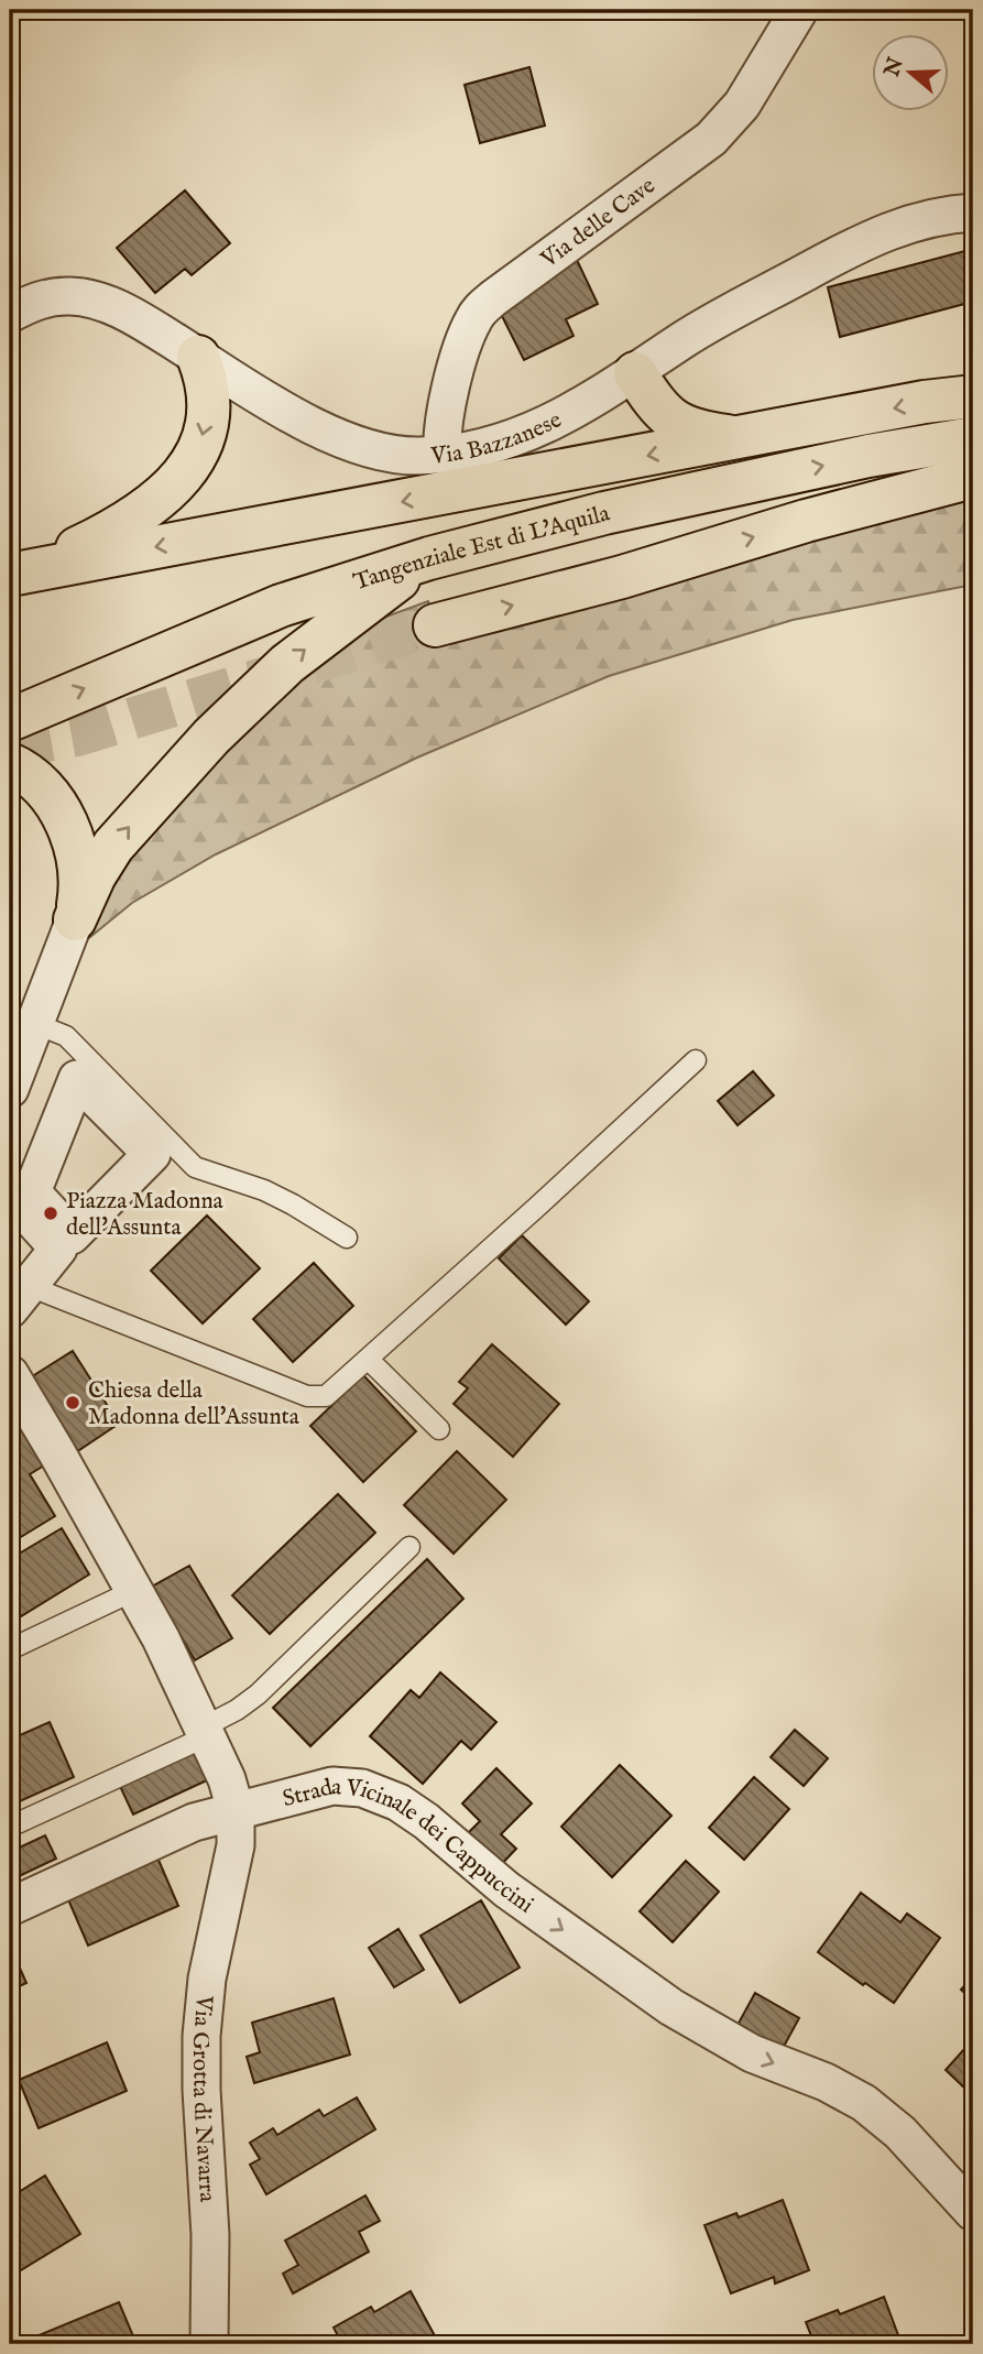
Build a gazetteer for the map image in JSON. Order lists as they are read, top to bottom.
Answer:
{
  "streets": {
    "highway": ["Tangenziale Est di L'Aquila"],
    "street": [
      "Via delle Cave",
      "Via Bazzanese",
      "Strada Vicinale dei Cappuccini",
      "Via Grotta di Navarra"
    ]
  },
  "crossings": [
    ["Via delle Cave", "Via Bazzanese"],
    ["Strada Vicinale dei Cappuccini", "Via Grotta di Navarra"]
  ],
  "one_way": ["Strada Vicinale dei Cappuccini"],
  "places": ["Piazza Madonna dell'Assunta", "Chiesa della Madonna dell'Assunta"],
  "north": "left"
}
